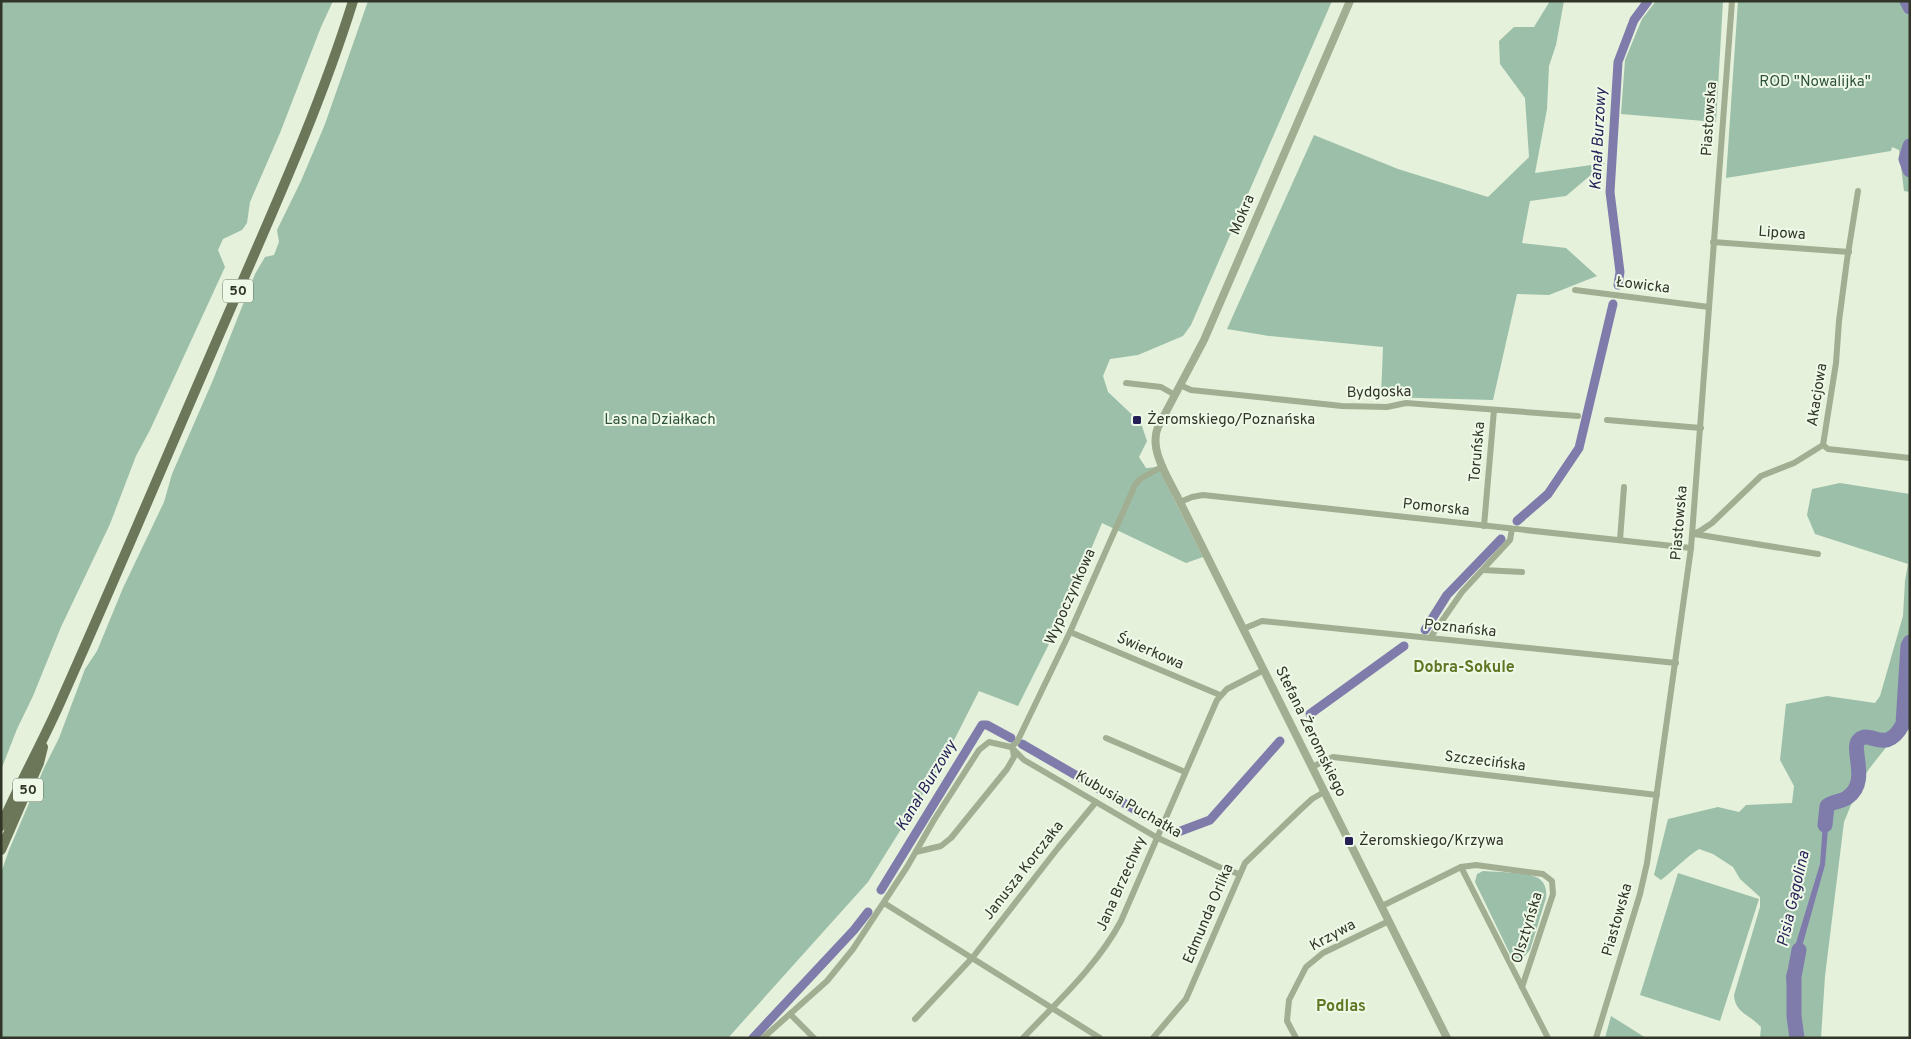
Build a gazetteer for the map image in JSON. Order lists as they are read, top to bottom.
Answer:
{
  "streets": {
    "main road": ["50"],
    "street": [
      "Piastowska",
      "Mokra",
      "Lipowa",
      "Łowicka",
      "Bydgoska",
      "Akacjowa",
      "Toruńska",
      "Pomorska",
      "Wypoczynkowa",
      "Poznańska",
      "Świerkowa",
      "Stefana Żeromskiego",
      "Szczecińska",
      "Kubusia Puchatka",
      "Janusza Korczaka",
      "Jana Brzechwy",
      "Edmunda Orlika",
      "Olsztyńska",
      "Krzywa"
    ]
  },
  "crossings": [
    ["Piastowska", "Lipowa"],
    ["Piastowska", "Łowicka"],
    ["Piastowska", "Akacjowa"],
    ["Piastowska", "Pomorska"],
    ["Piastowska", "Poznańska"],
    ["Piastowska", "Szczecińska"],
    ["Mokra", "Bydgoska"],
    ["Mokra", "Stefana Żeromskiego"],
    ["Lipowa", "Akacjowa"],
    ["Bydgoska", "Toruńska"],
    ["Toruńska", "Pomorska"],
    ["Pomorska", "Stefana Żeromskiego"],
    ["Wypoczynkowa", "Świerkowa"],
    ["Wypoczynkowa", "Stefana Żeromskiego"],
    ["Wypoczynkowa", "Kubusia Puchatka"],
    ["Poznańska", "Stefana Żeromskiego"],
    ["Świerkowa", "Jana Brzechwy"],
    ["Stefana Żeromskiego", "Szczecińska"],
    ["Stefana Żeromskiego", "Edmunda Orlika"],
    ["Stefana Żeromskiego", "Olsztyńska"],
    ["Stefana Żeromskiego", "Krzywa"],
    ["Kubusia Puchatka", "Janusza Korczaka"],
    ["Kubusia Puchatka", "Jana Brzechwy"],
    ["Kubusia Puchatka", "Edmunda Orlika"]
  ],
  "districts": ["Dobra-Sokule", "Podlas"],
  "water": ["Kanał Burzowy", "Pisia Gągolina"],
  "parks": ["ROD \"Nowalijka\"", "Las na Działkach"],
  "places": {
    "transit": ["Żeromskiego/Poznańska", "Żeromskiego/Krzywa"]
  }
}
